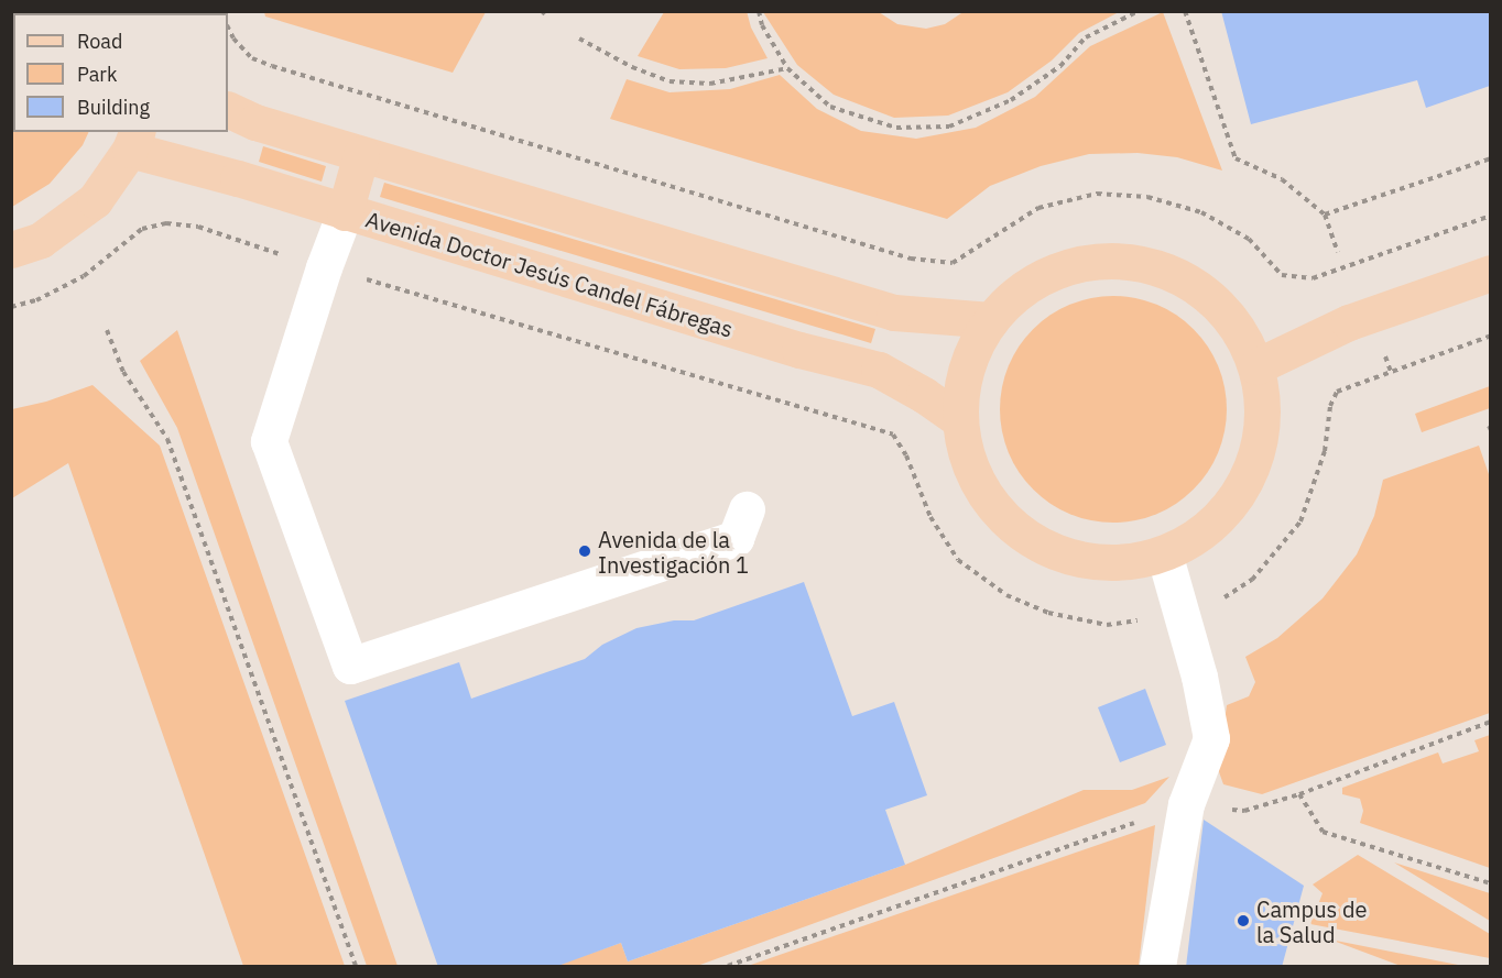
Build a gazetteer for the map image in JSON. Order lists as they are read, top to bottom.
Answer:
{
  "streets": {
    "main road": ["Avenida Doctor Jesús Candel Fábregas"]
  },
  "places": ["Avenida de la Investigación 1", "Campus de la Salud"],
  "legend": ["Road", "Park", "Building"]
}
